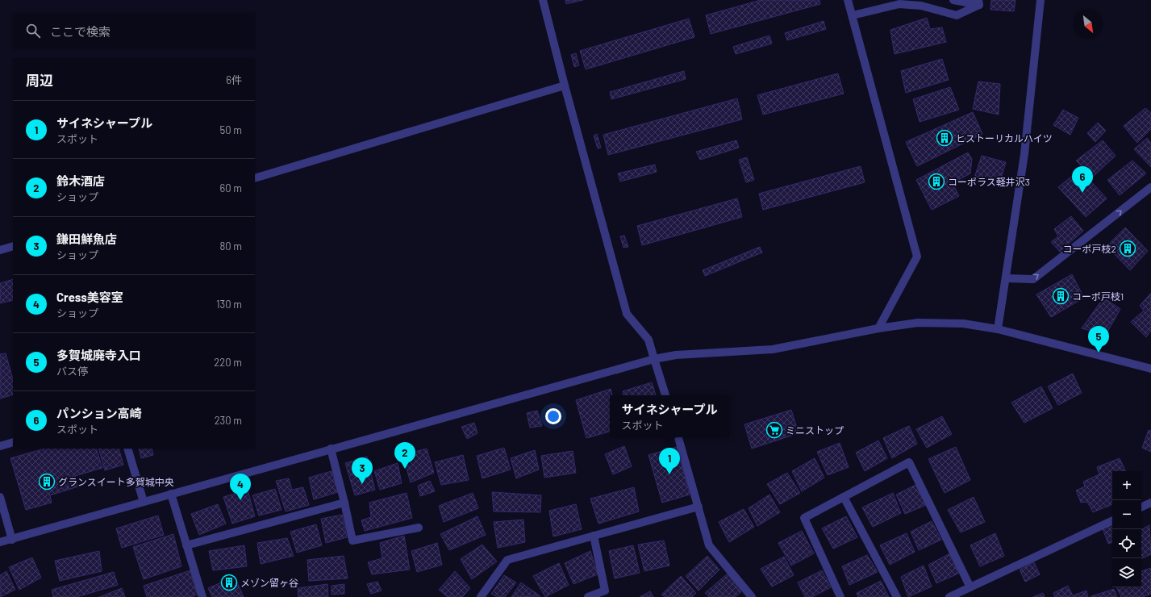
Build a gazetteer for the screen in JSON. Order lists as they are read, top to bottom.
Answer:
{
  "places": {
    "building": [
      "ヒストーリカルハイツ",
      "コーポラス軽井沢3",
      "コーポ戸枝2",
      "コーポ戸枝1",
      "グランスイート多賀城中央",
      "メゾン留ヶ谷"
    ],
    "supermarket": ["ミニストップ"]
  },
  "north": "bottom right",
  "page": {
    "search": "ここで検索",
    "heading": ["周辺", "6件"],
    "list": [
      {
        "mark": "1",
        "name": "サイネシャープル",
        "note": "スポット",
        "value": "50 m"
      },
      {
        "mark": "2",
        "name": "鈴木酒店",
        "note": "ショップ",
        "value": "60 m"
      },
      {
        "mark": "3",
        "name": "鎌田鮮魚店",
        "note": "ショップ",
        "value": "80 m"
      },
      {
        "mark": "4",
        "name": "Cress美容室",
        "note": "ショップ",
        "value": "130 m"
      },
      {
        "mark": "5",
        "name": "多賀城廃寺入口",
        "note": "バス停",
        "value": "220 m"
      },
      {
        "mark": "6",
        "name": "パンション高崎",
        "note": "スポット",
        "value": "230 m"
      }
    ],
    "pins": [
      "6",
      "5",
      "2",
      "1",
      "3",
      "4"
    ],
    "popup": ["サイネシャープル", "スポット"],
    "map_buttons": ["+", "−"]
  }
}
